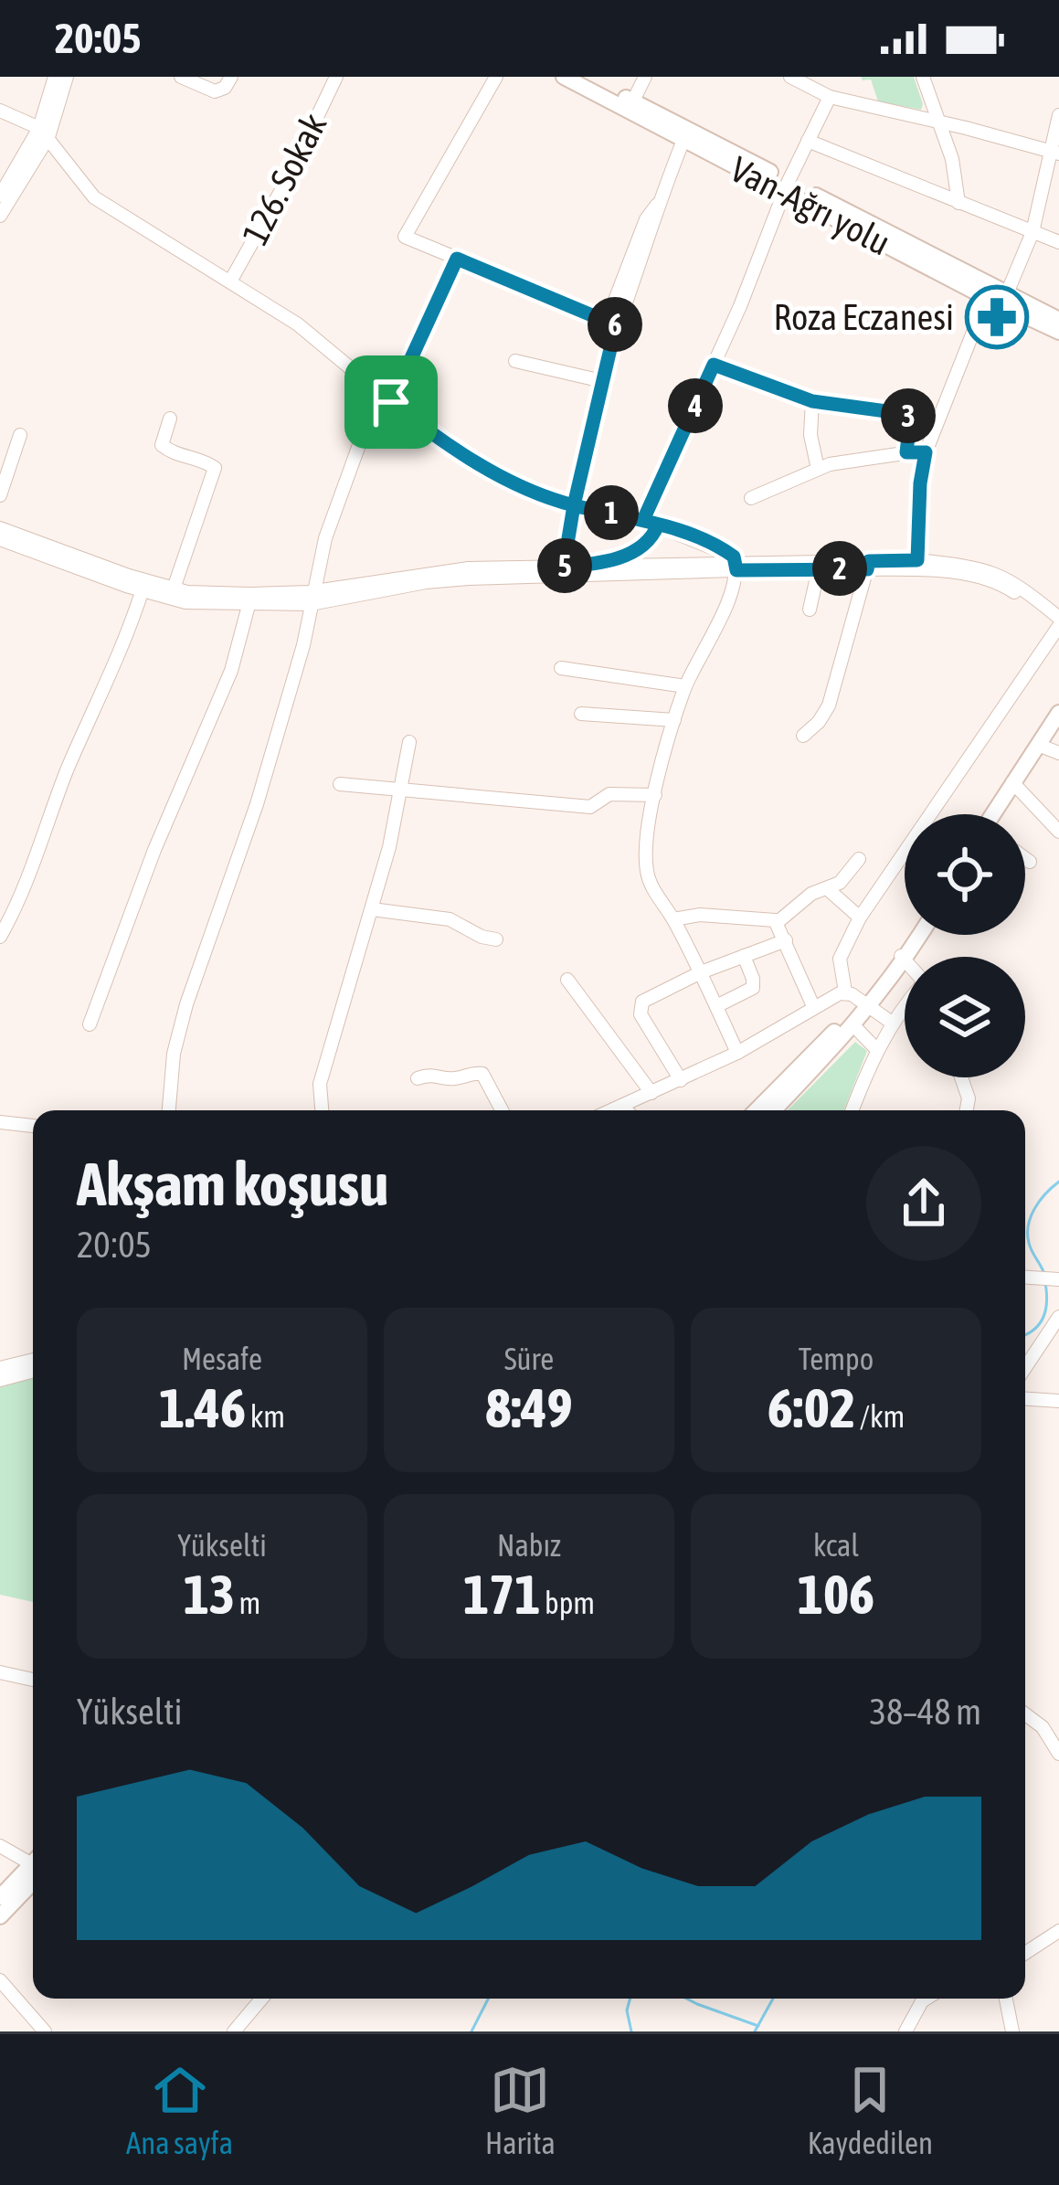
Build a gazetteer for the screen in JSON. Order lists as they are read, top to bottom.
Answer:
{
  "streets": {
    "main road": ["Van-Ağrı yolu"],
    "street": ["126. Sokak"]
  },
  "places": {
    "pharmacy": ["Roza Eczanesi"]
  },
  "page": {
    "status": "20:05",
    "pins": [
      "6",
      "4",
      "3",
      "1",
      "5",
      "2"
    ],
    "heading": ["Akşam koşusu", "20:05"],
    "stats": [
      ["Mesafe", "1.46 km"],
      ["Süre", "8:49"],
      ["Tempo", "6:02 /km"],
      ["Yükselti", "13 m"],
      ["Nabız", "171 bpm"],
      ["kcal", "106"]
    ],
    "chart": ["Yükselti", "38–48 m"],
    "tabs": ["Ana sayfa", "Harita", "Kaydedilen"]
  }
}
